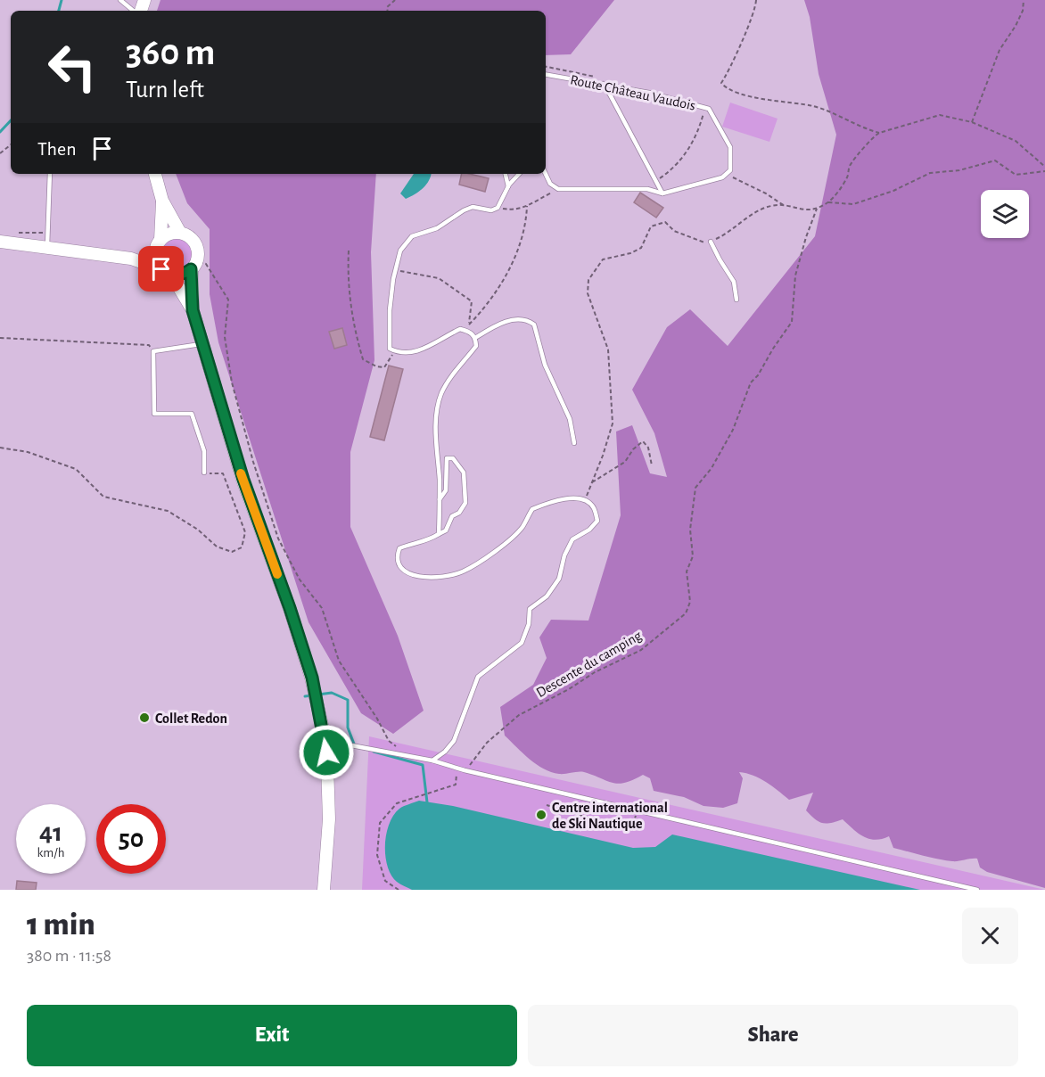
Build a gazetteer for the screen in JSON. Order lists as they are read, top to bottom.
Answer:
{
  "streets": {
    "lane": ["Route Château Vaudois"],
    "path": ["Descente du camping"]
  },
  "places": ["Collet Redon", "Centre international de Ski Nautique"],
  "page": {
    "turn": ["360 m", "Turn left"],
    "then": "Then",
    "speed": "41 km/h",
    "limit": "50",
    "heading": ["1 min", "380 m · 11:58"],
    "buttons": ["Exit", "Share"]
  }
}
